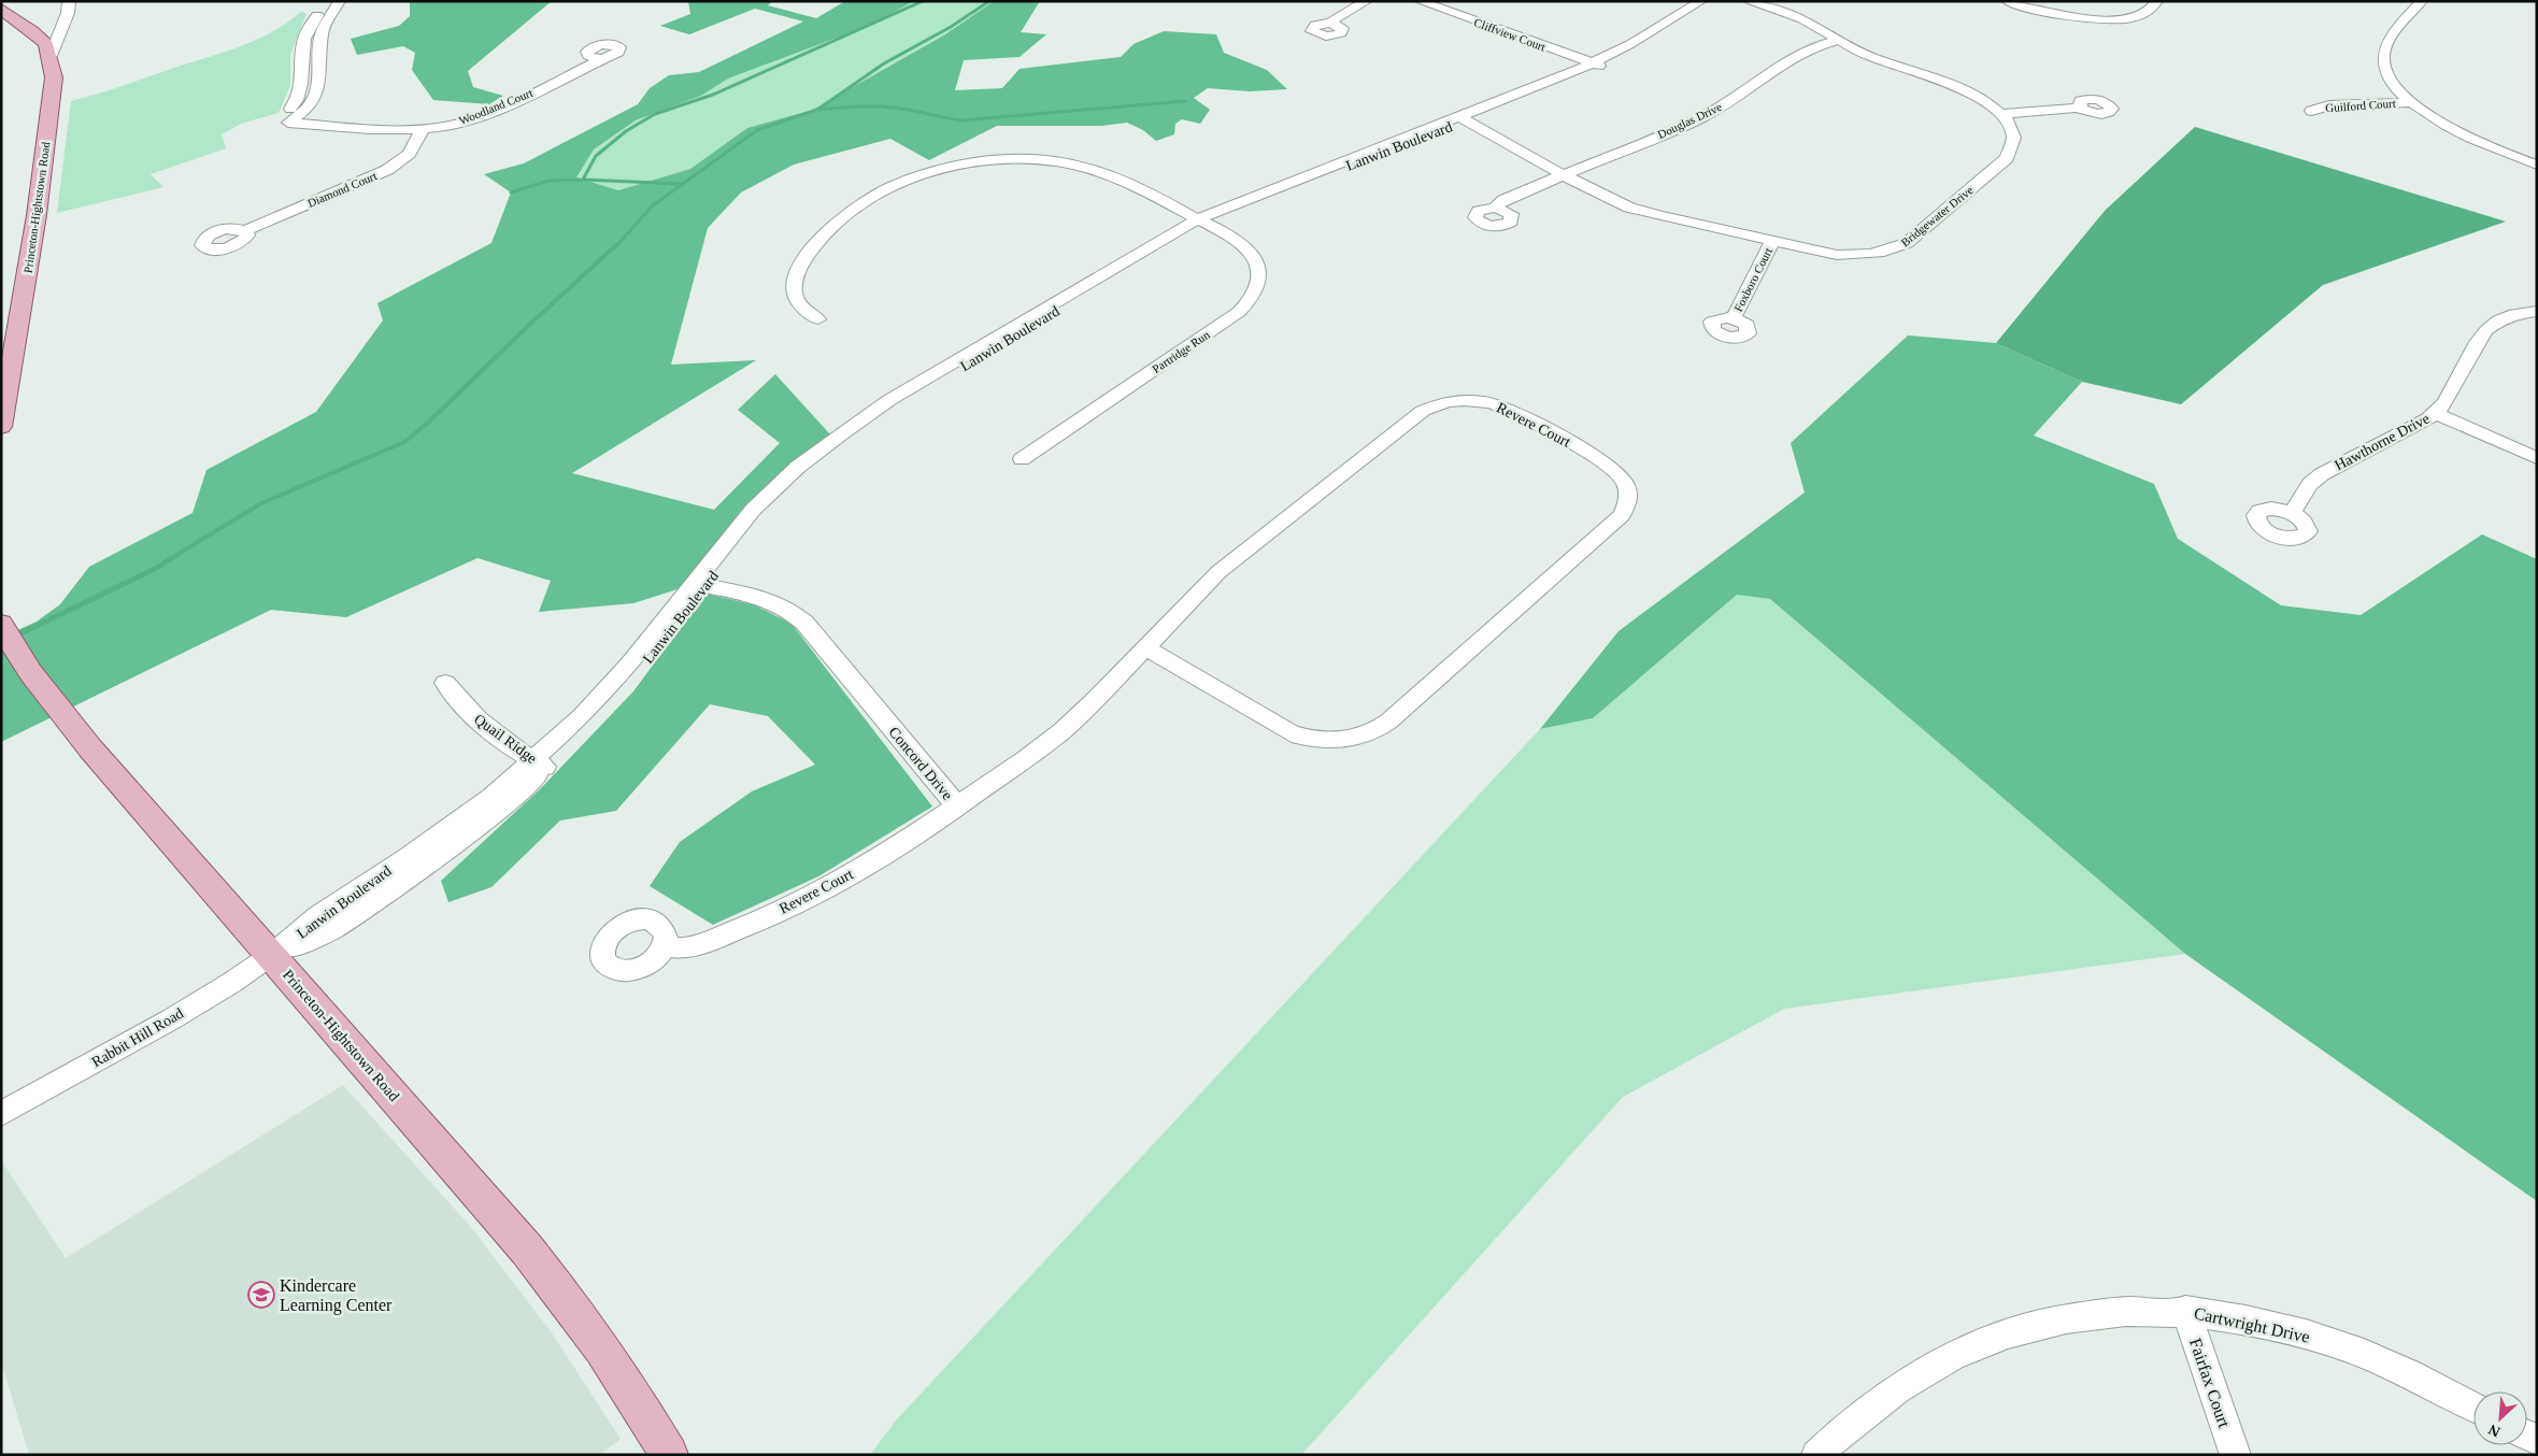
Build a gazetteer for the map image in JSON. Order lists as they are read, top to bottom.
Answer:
{
  "streets": {
    "main road": ["Princeton-Hightstown Road"],
    "street": [
      "Cliffview Court",
      "Guilford Court",
      "Woodland Court",
      "Douglas Drive",
      "Lanwin Boulevard",
      "Diamond Court",
      "Bridgewater Drive",
      "Foxboro Court",
      "Partridge Run",
      "Revere Court",
      "Hawthorne Drive",
      "Quail Ridge",
      "Concord Drive",
      "Rabbit Hill Road",
      "Cartwright Drive",
      "Fairfax Court"
    ]
  },
  "crossings": [
    ["Cliffview Court", "Lanwin Boulevard"],
    ["Woodland Court", "Diamond Court"],
    ["Douglas Drive", "Bridgewater Drive"],
    ["Lanwin Boulevard", "Princeton-Hightstown Road"],
    ["Lanwin Boulevard", "Bridgewater Drive"],
    ["Lanwin Boulevard", "Partridge Run"],
    ["Lanwin Boulevard", "Quail Ridge"],
    ["Lanwin Boulevard", "Concord Drive"],
    ["Lanwin Boulevard", "Rabbit Hill Road"],
    ["Princeton-Hightstown Road", "Rabbit Hill Road"],
    ["Bridgewater Drive", "Foxboro Court"],
    ["Revere Court", "Concord Drive"],
    ["Cartwright Drive", "Fairfax Court"]
  ],
  "places": {
    "school or university": ["Kindercare Learning Center"]
  },
  "north": "bottom left"
}
